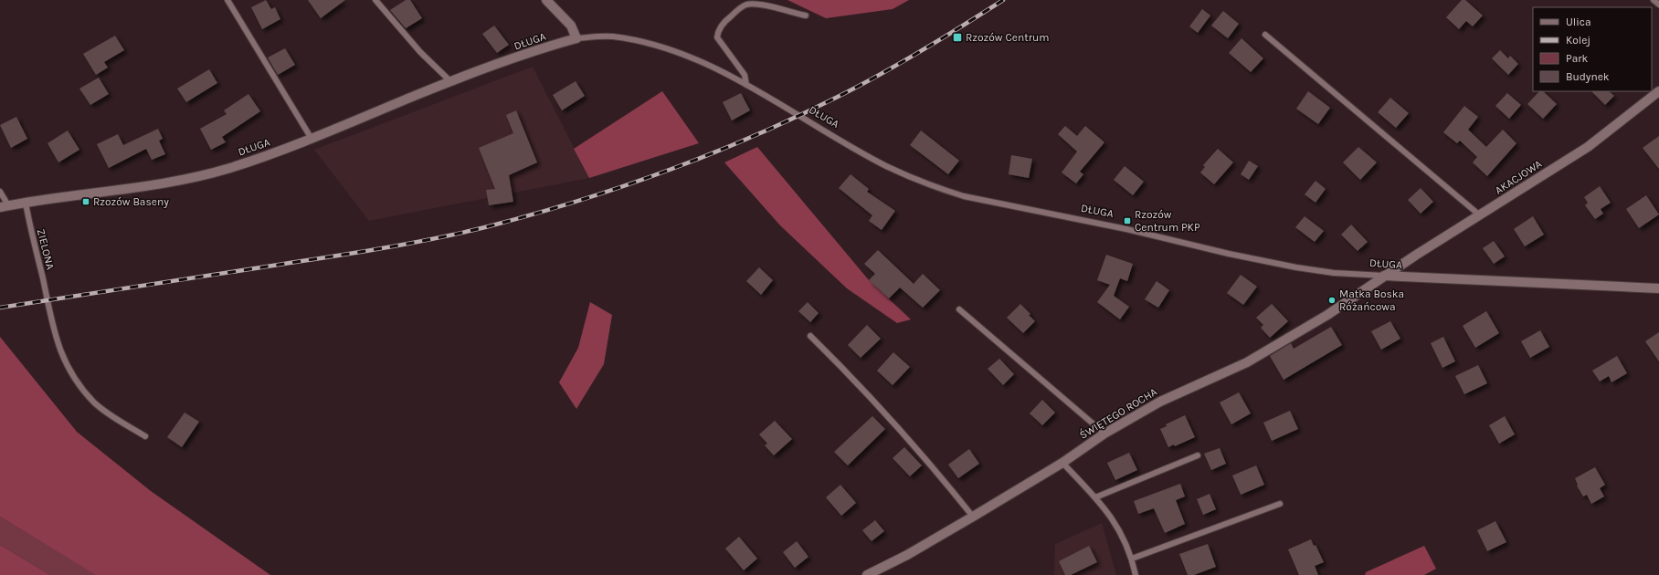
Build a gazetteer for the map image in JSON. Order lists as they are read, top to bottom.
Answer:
{
  "streets": {
    "street": ["DŁUGA", "AKACJOWA", "ŚWIĘTEGO ROCHA"],
    "lane": ["ZIELONA"]
  },
  "crossings": [
    ["DŁUGA", "AKACJOWA"],
    ["DŁUGA", "ZIELONA"],
    ["DŁUGA", "ŚWIĘTEGO ROCHA"],
    ["AKACJOWA", "ŚWIĘTEGO ROCHA"]
  ],
  "places": {
    "transit": ["Rzozów Centrum", "Rzozów Baseny", "Rzozów Centrum PKP"],
    "other": ["Matka Boska Różańcowa"]
  },
  "legend": [
    "Ulica",
    "Kolej",
    "Park",
    "Budynek"
  ]
}
